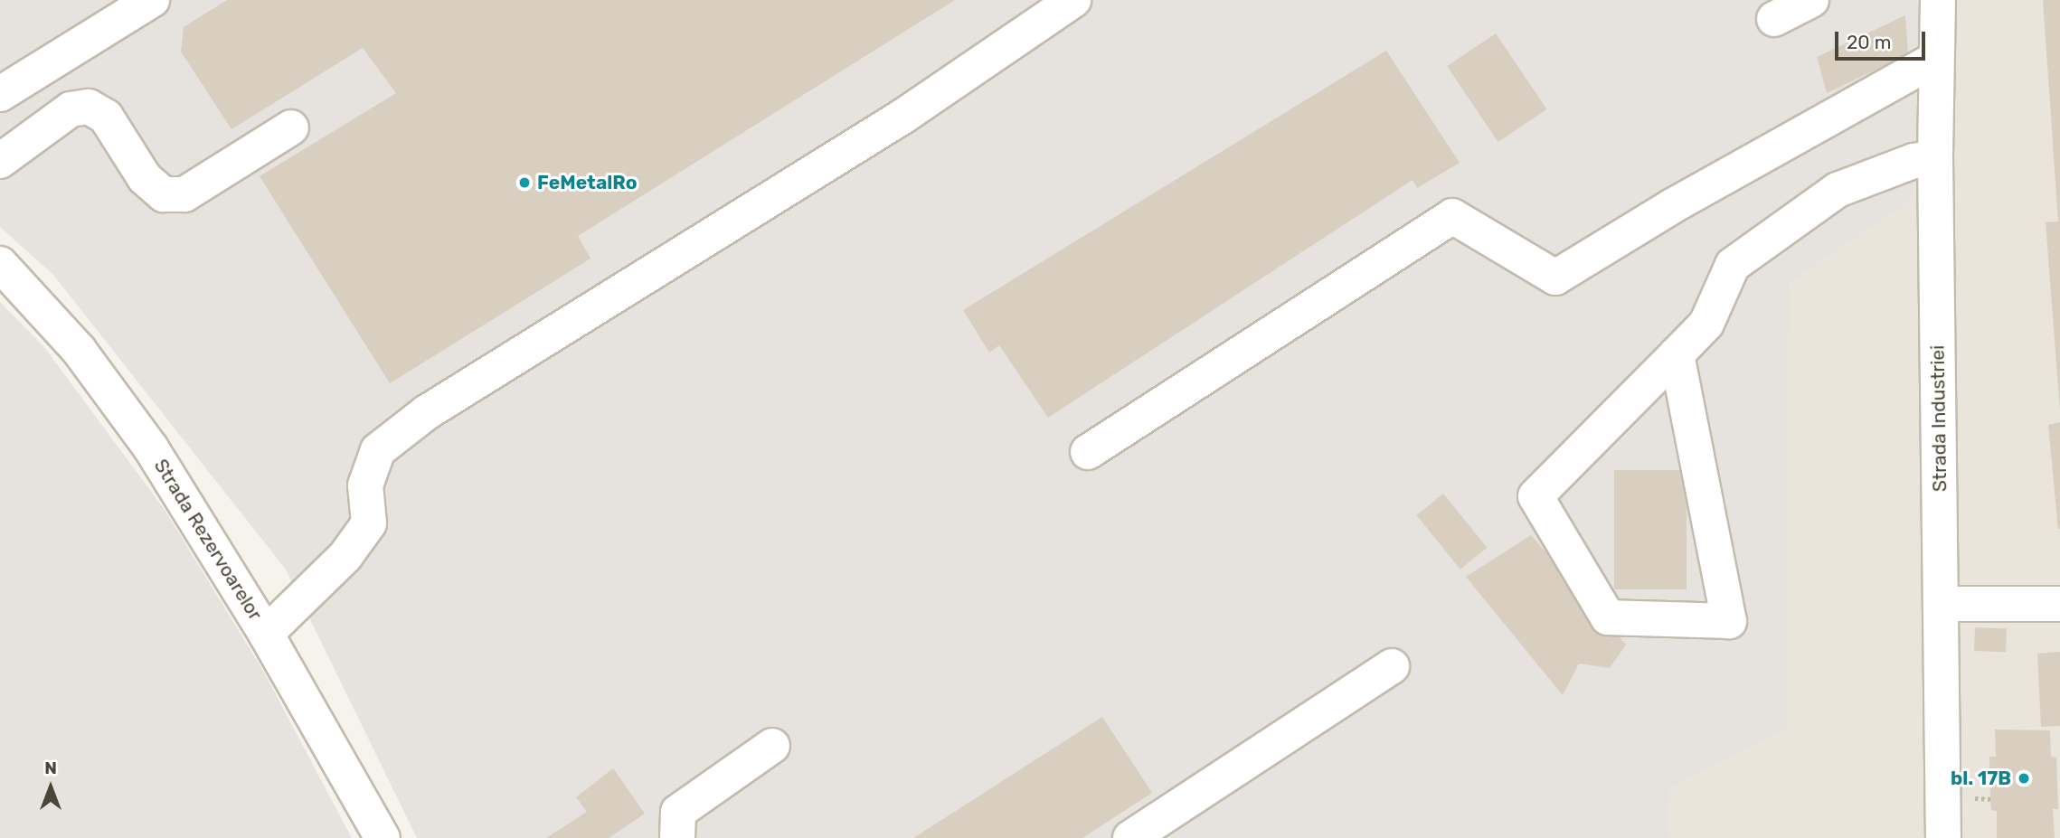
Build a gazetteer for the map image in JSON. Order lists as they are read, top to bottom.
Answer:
{
  "streets": {
    "street": ["Strada Industriei", "Strada Rezervoarelor"]
  },
  "places": ["FeMetalRo", "bl. 17B"],
  "scale_bar": "20 m",
  "north": "top"
}
